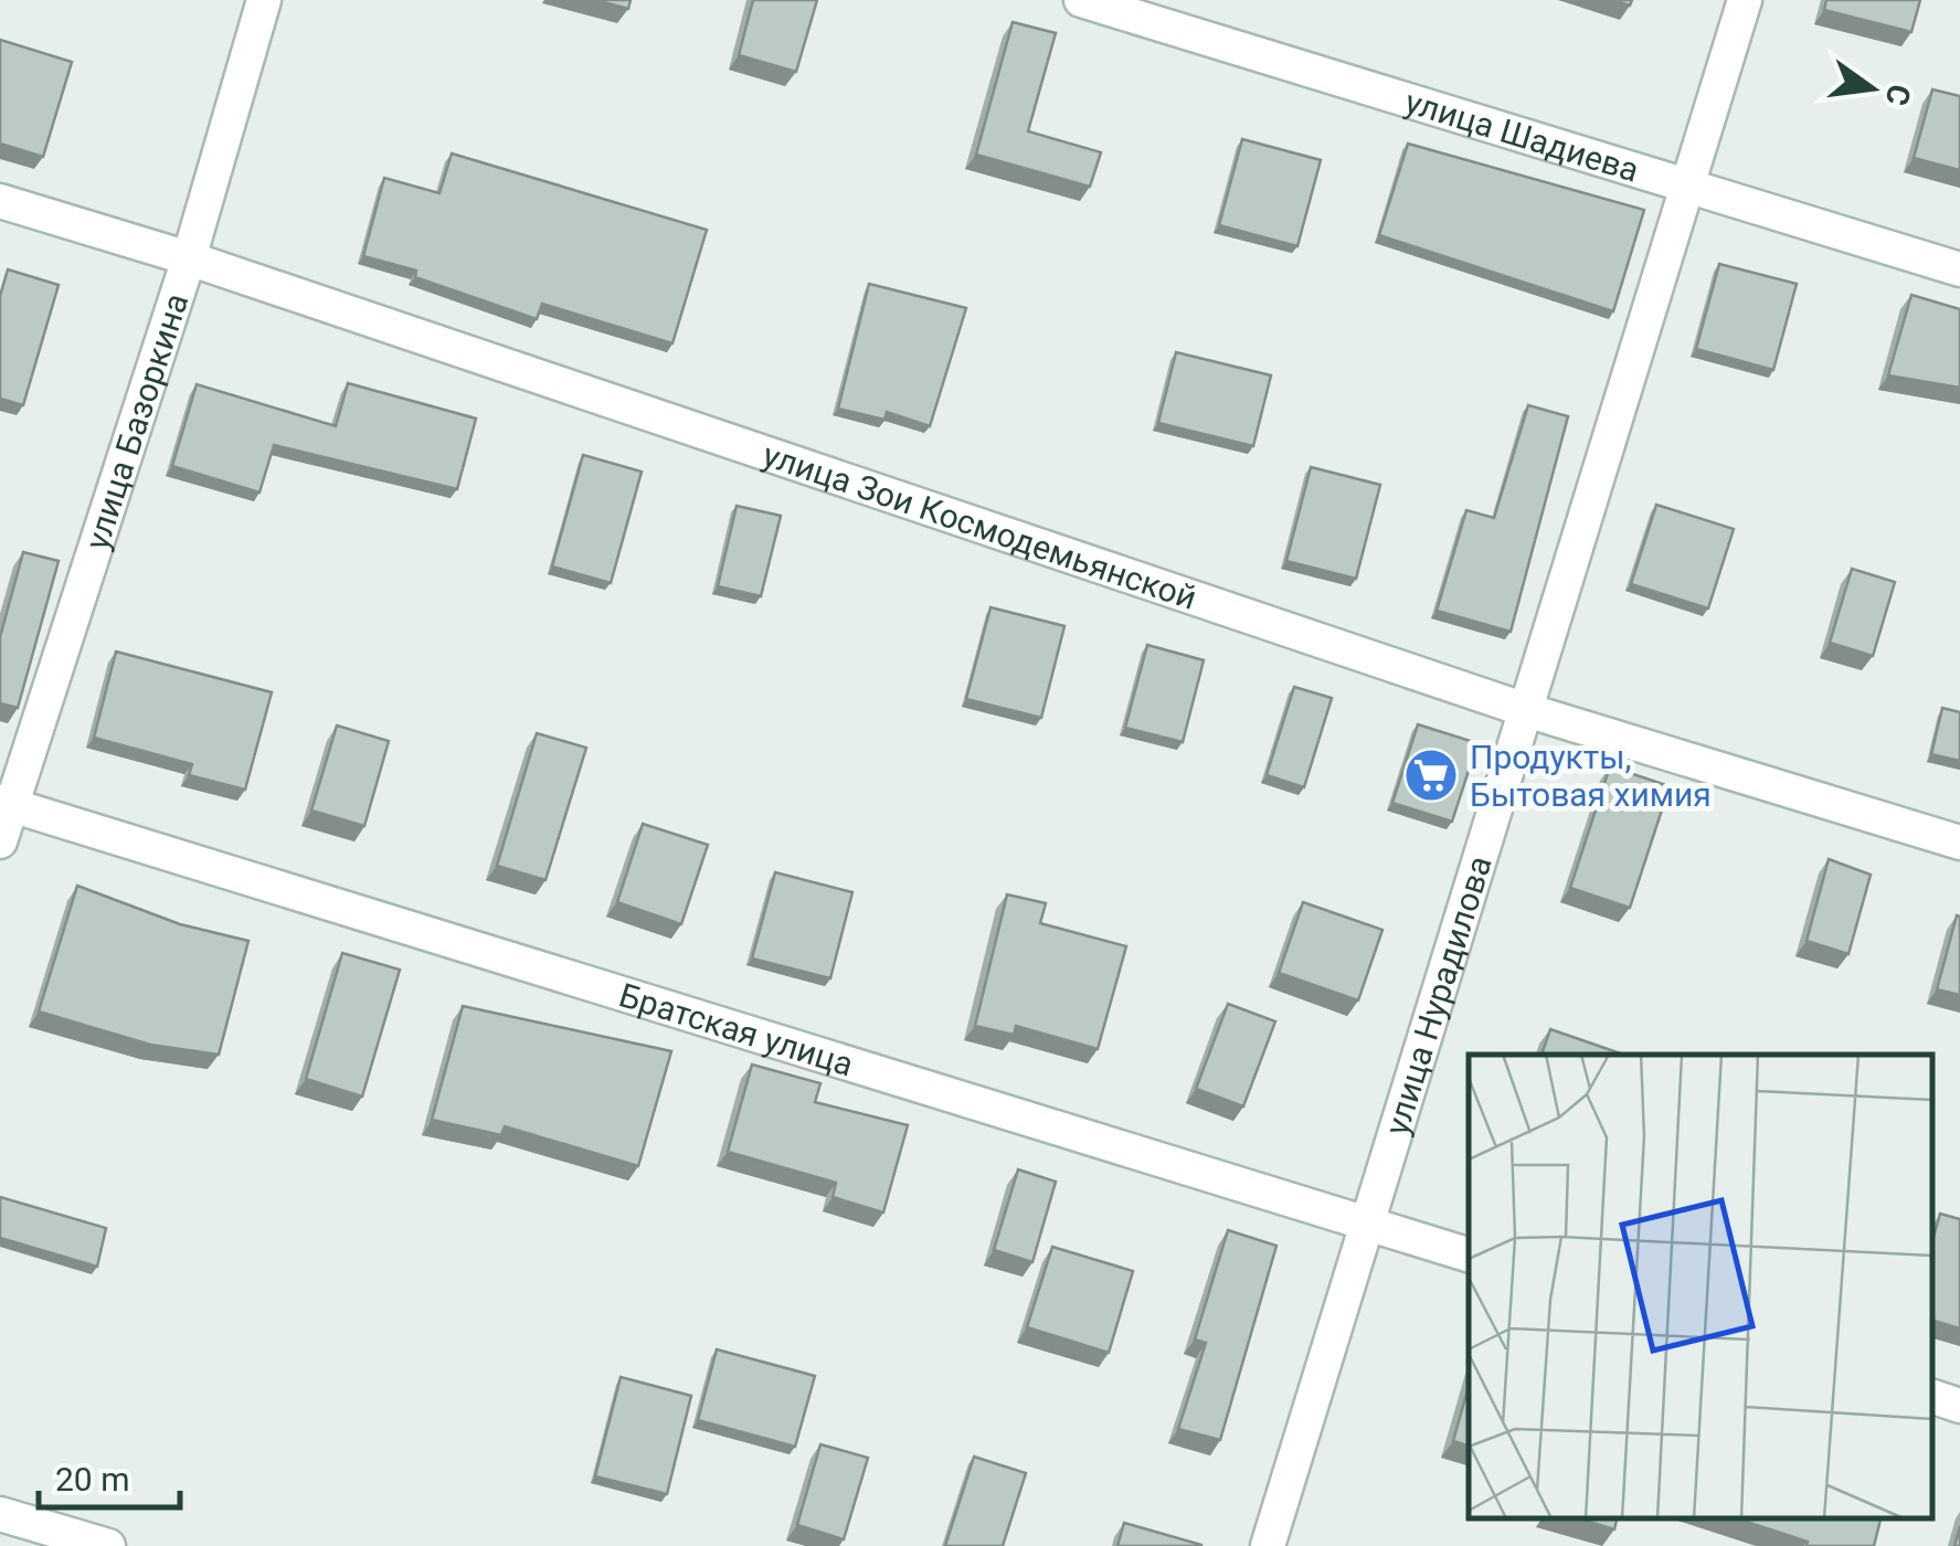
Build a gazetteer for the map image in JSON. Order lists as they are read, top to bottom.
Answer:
{
  "streets": {
    "street": [
      "улица Шадиева",
      "улица Базоркина",
      "улица Зои Космодемьянской",
      "улица Нурадилова",
      "Братская улица"
    ]
  },
  "crossings": [
    ["улица Шадиева", "улица Нурадилова"],
    ["улица Базоркина", "улица Зои Космодемьянской"],
    ["улица Базоркина", "Братская улица"],
    ["улица Зои Космодемьянской", "улица Нурадилова"],
    ["улица Нурадилова", "Братская улица"]
  ],
  "places": {
    "supermarket": ["Продукты, Бытовая химия"]
  },
  "scale_bar": "20 m",
  "north": "right"
}
